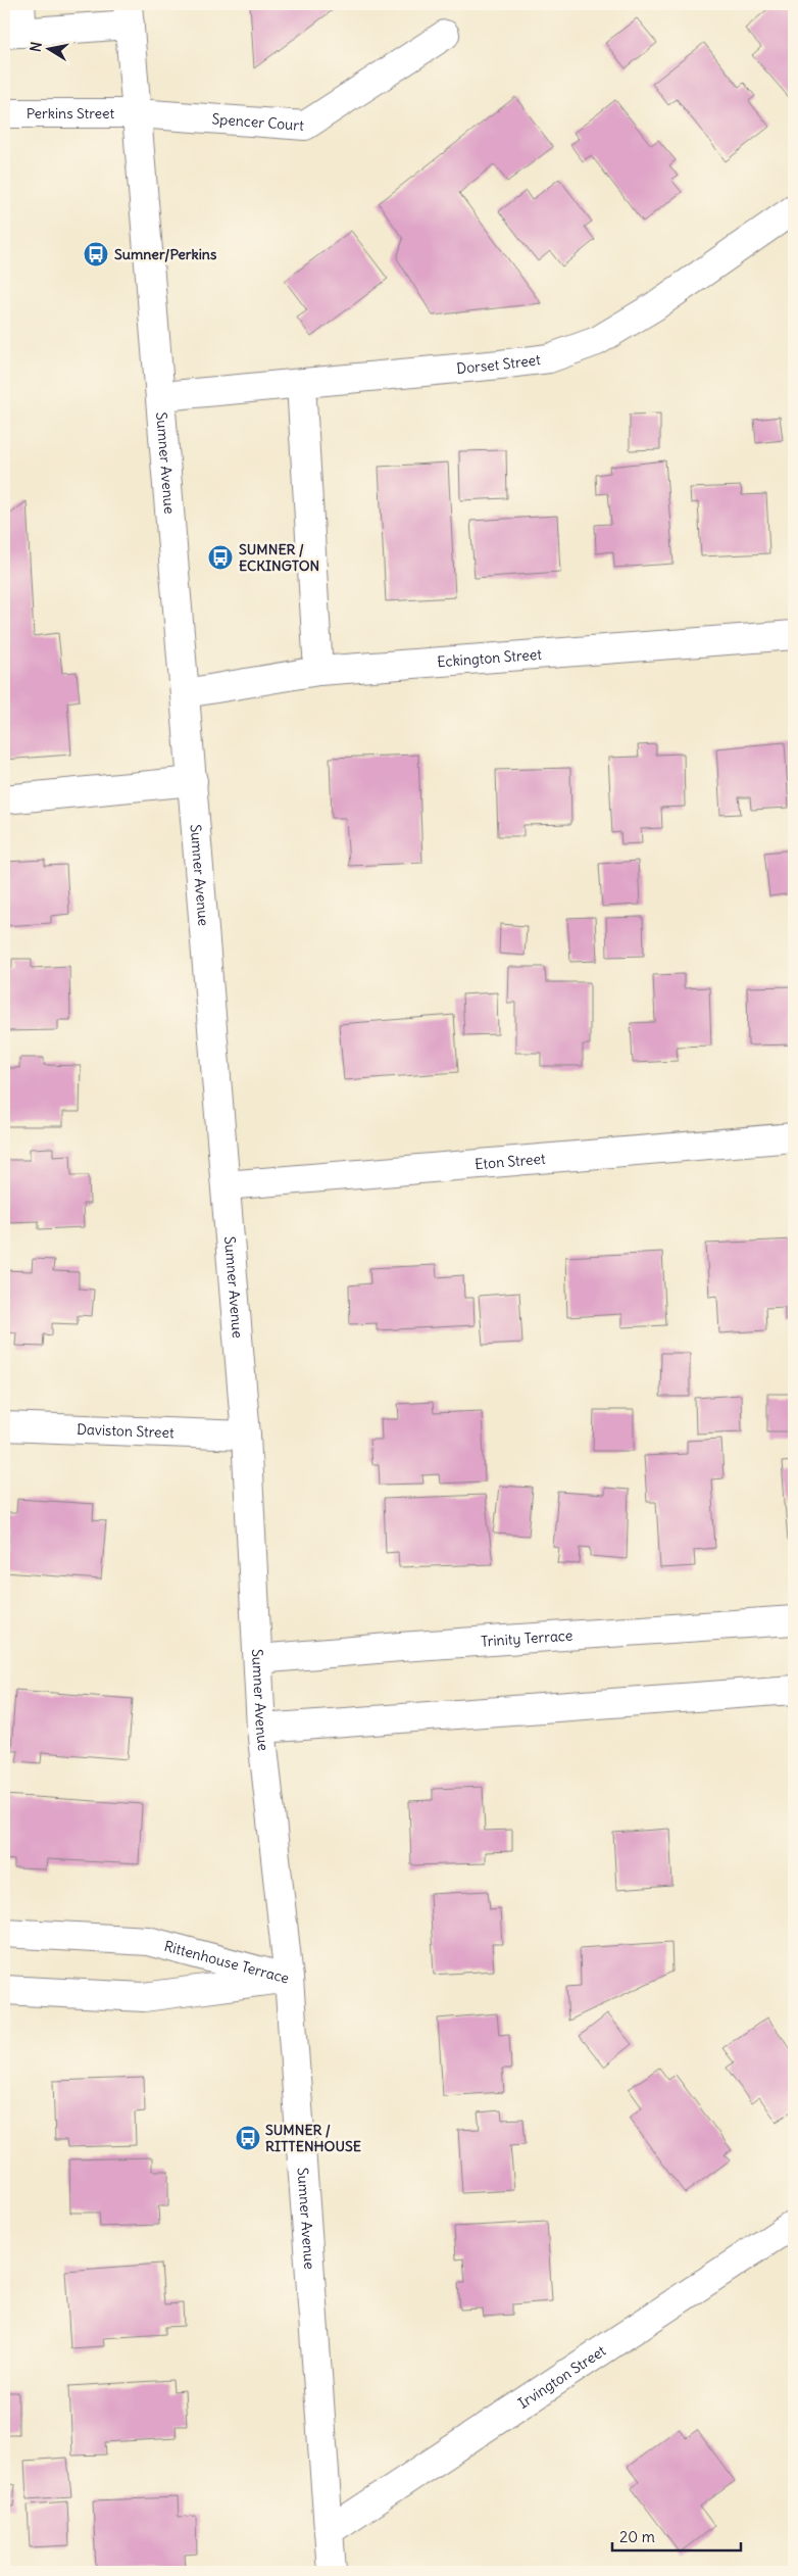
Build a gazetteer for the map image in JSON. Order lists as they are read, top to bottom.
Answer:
{
  "streets": {
    "street": [
      "Perkins Street",
      "Spencer Court",
      "Dorset Street",
      "Sumner Avenue",
      "Eckington Street",
      "Eton Street",
      "Daviston Street",
      "Trinity Terrace",
      "Rittenhouse Terrace",
      "Irvington Street"
    ]
  },
  "crossings": [
    ["Perkins Street", "Spencer Court"],
    ["Perkins Street", "Sumner Avenue"],
    ["Spencer Court", "Sumner Avenue"],
    ["Dorset Street", "Sumner Avenue"],
    ["Sumner Avenue", "Eckington Street"],
    ["Sumner Avenue", "Eton Street"],
    ["Sumner Avenue", "Daviston Street"],
    ["Sumner Avenue", "Trinity Terrace"],
    ["Sumner Avenue", "Rittenhouse Terrace"],
    ["Sumner Avenue", "Irvington Street"]
  ],
  "places": {
    "bus stop": ["Sumner/Perkins", "SUMNER / ECKINGTON", "SUMNER / RITTENHOUSE"]
  },
  "scale_bar": "20 m",
  "north": "left"
}
